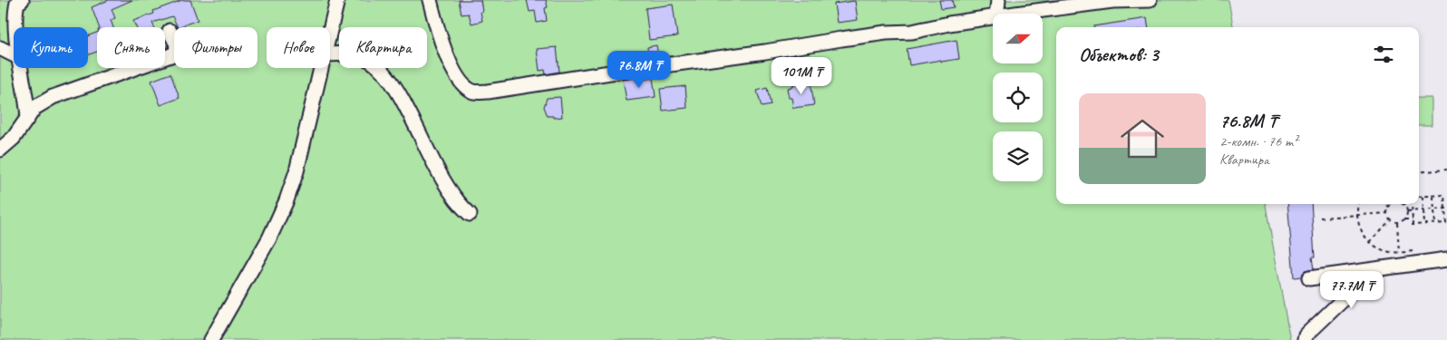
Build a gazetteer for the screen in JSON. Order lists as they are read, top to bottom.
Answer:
{
  "north": "right",
  "page": {
    "chip": [
      "Купить",
      "Снять",
      "Фильтры",
      "Новое",
      "Квартира"
    ],
    "heading": "Объектов: 3",
    "price": ["76.8M ₸", "101M ₸", "77.7M ₸"],
    "list": [
      {
        "name": "76.8M ₸",
        "note": "2-комн. · 76 m² · Квартира"
      }
    ]
  }
}
